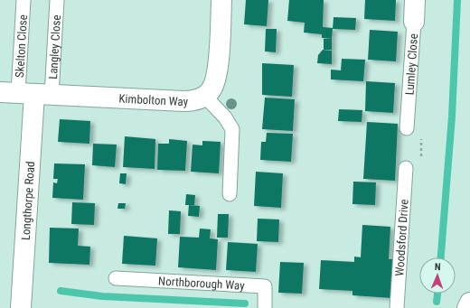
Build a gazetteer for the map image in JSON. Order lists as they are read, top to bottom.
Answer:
{
  "streets": {
    "street": ["Lumley Close", "Kimbolton Way", "Longthorpe Road"],
    "lane": [
      "Skelton Close",
      "Langley Close",
      "Woodsford Drive",
      "Northborough Way"
    ]
  },
  "crossings": [
    ["Skelton Close", "Langley Close"],
    ["Skelton Close", "Kimbolton Way"],
    ["Skelton Close", "Longthorpe Road"],
    ["Langley Close", "Kimbolton Way"],
    ["Langley Close", "Longthorpe Road"],
    ["Kimbolton Way", "Longthorpe Road"]
  ],
  "north": "top"
}
